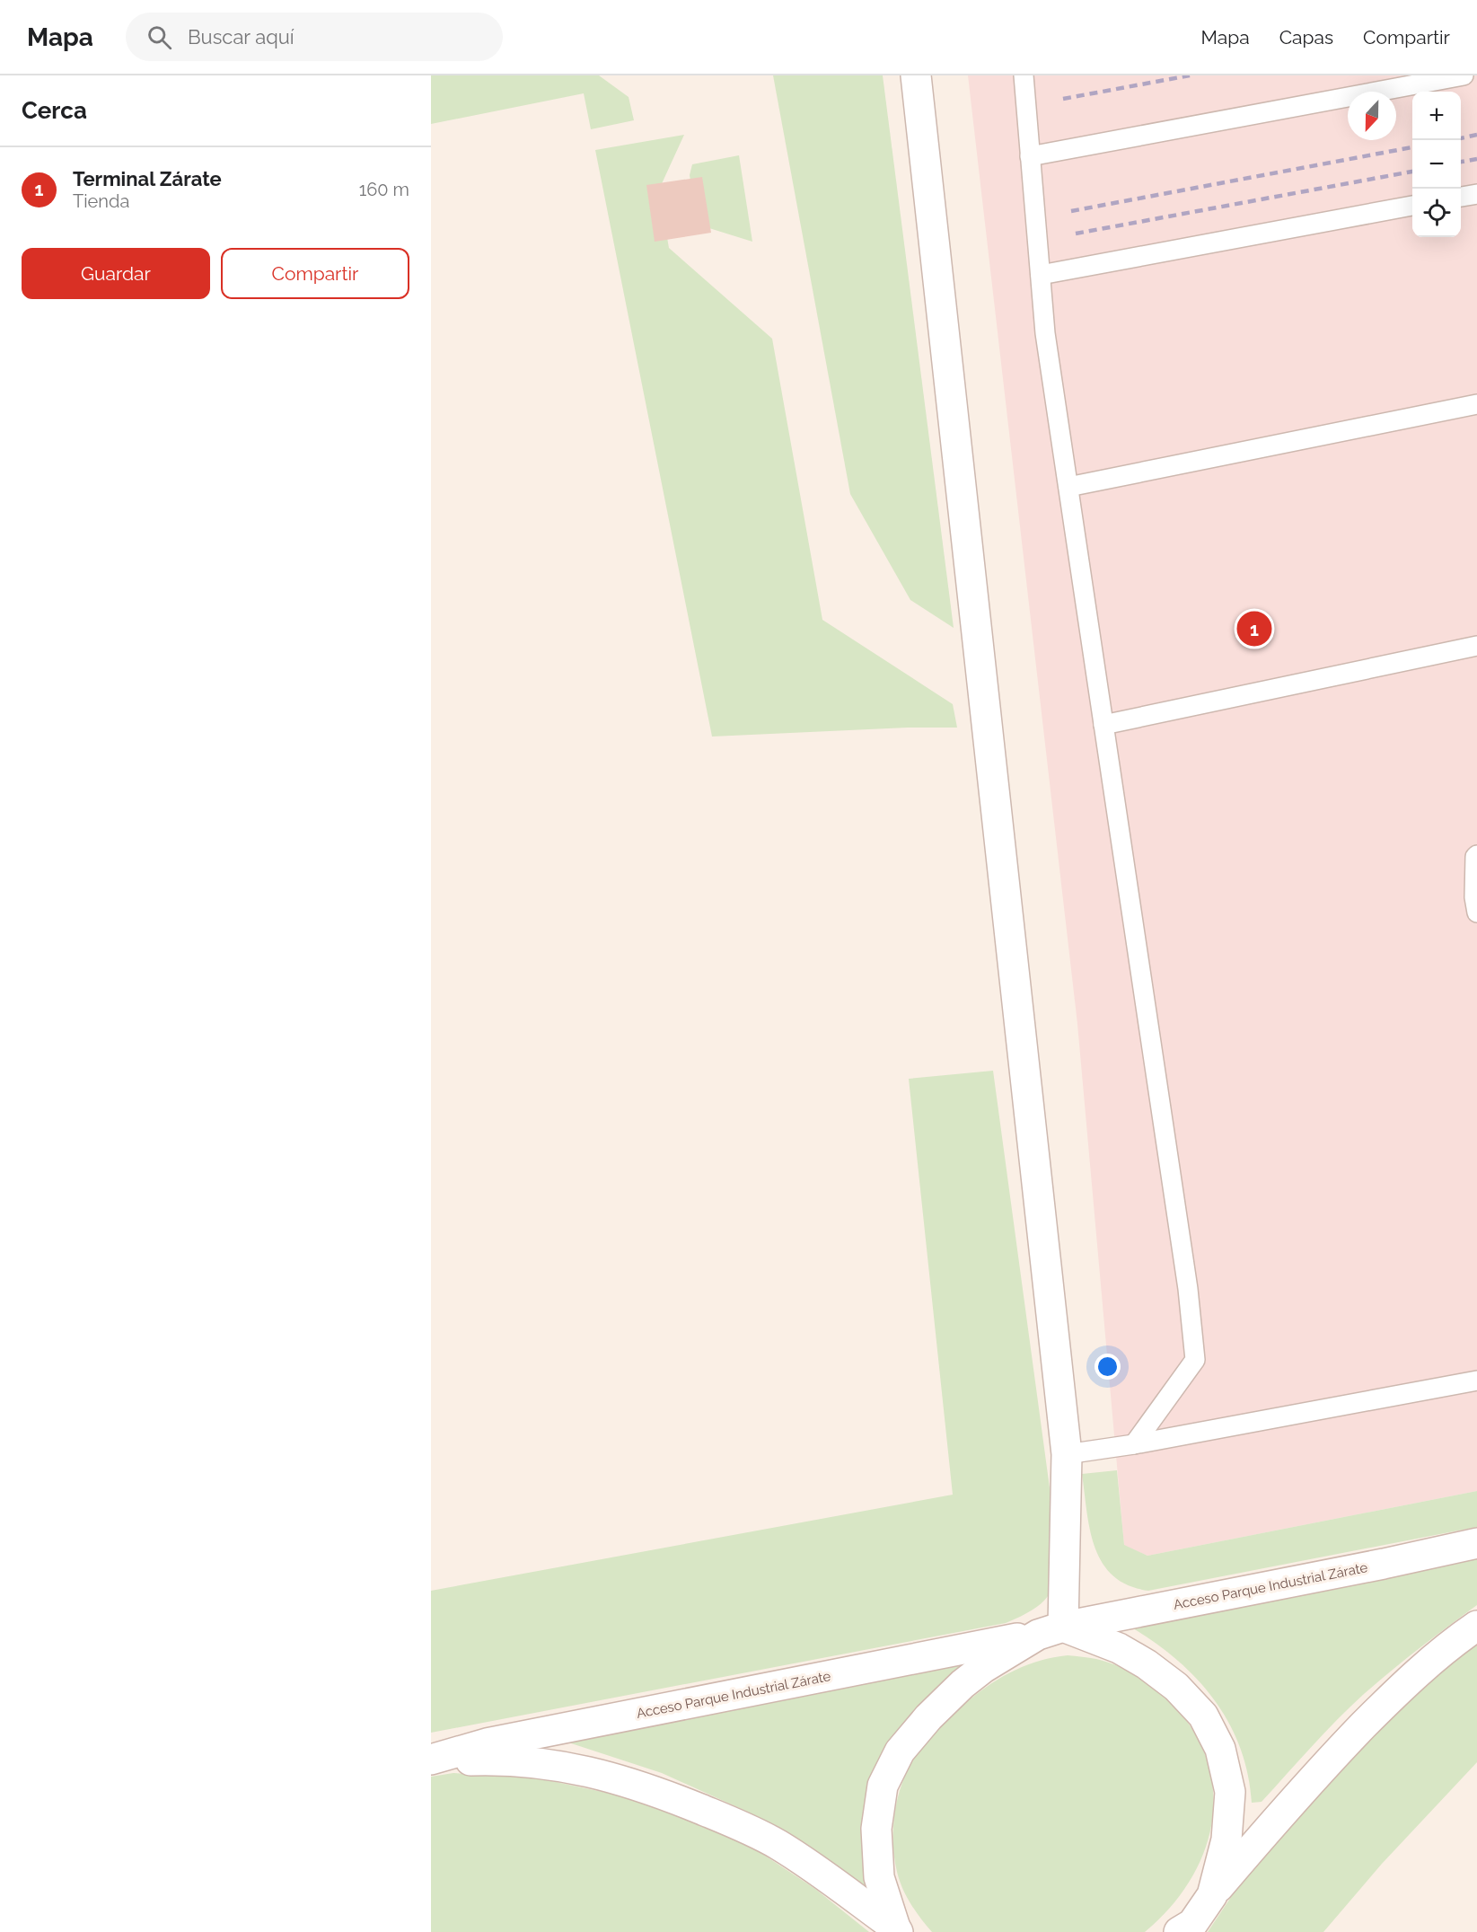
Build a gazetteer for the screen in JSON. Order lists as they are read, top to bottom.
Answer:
{
  "streets": {
    "main road": ["Acceso Parque Industrial Zárate"]
  },
  "north": "bottom",
  "page": {
    "header": "Mapa",
    "search": "Buscar aquí",
    "nav": ["Mapa", "Capas", "Compartir"],
    "heading": "Cerca",
    "map_buttons": ["+", "−"],
    "list": [
      {
        "mark": "1",
        "name": "Terminal Zárate",
        "note": "Tienda",
        "value": "160 m"
      }
    ],
    "buttons": ["Guardar", "Compartir"],
    "pins": "1"
  }
}
